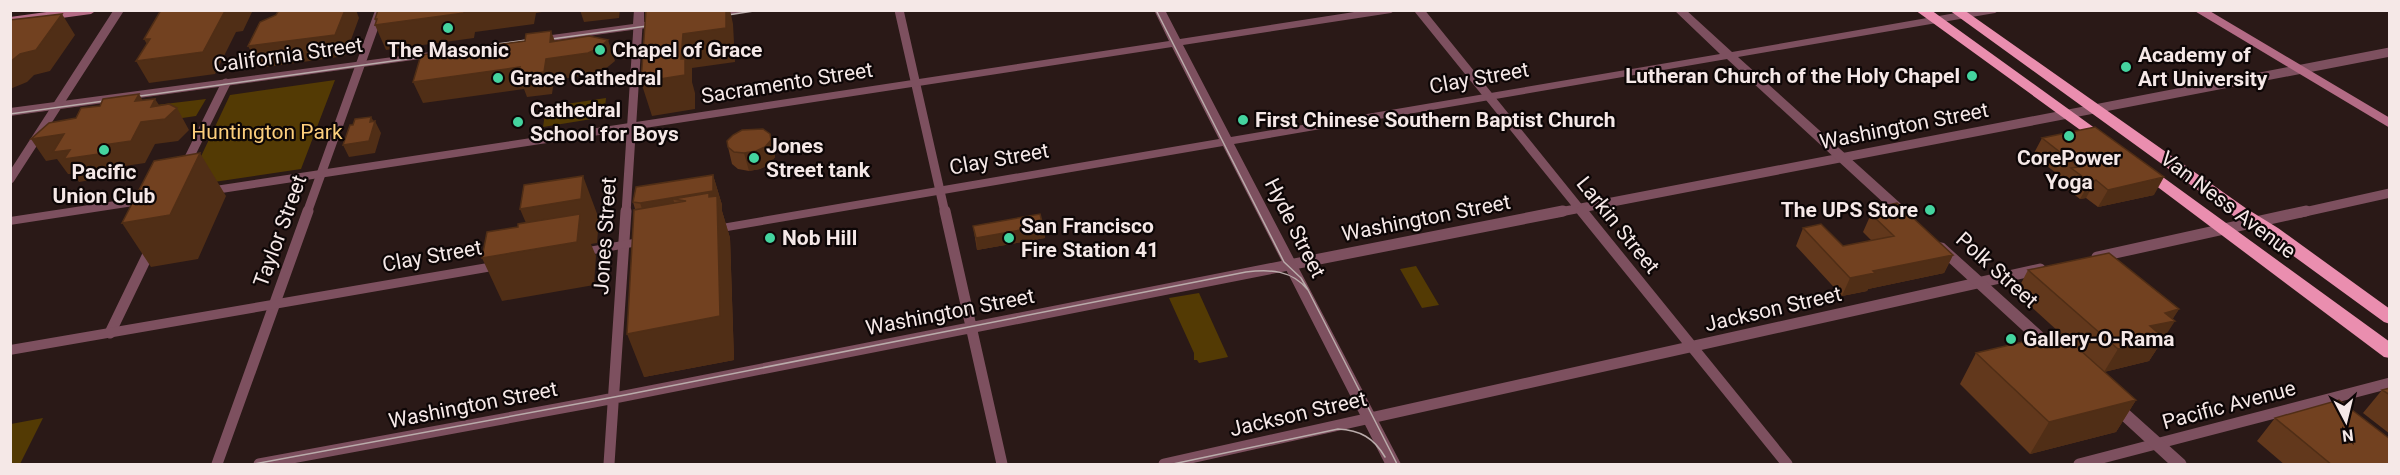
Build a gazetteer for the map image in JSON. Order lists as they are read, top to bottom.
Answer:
{
  "streets": {
    "highway": ["Van Ness Avenue"],
    "street": [
      "California Street",
      "Clay Street",
      "Sacramento Street",
      "Washington Street",
      "Larkin Street",
      "Hyde Street",
      "Taylor Street",
      "Jones Street",
      "Polk Street",
      "Jackson Street",
      "Pacific Avenue"
    ]
  },
  "crossings": [
    ["California Street", "Taylor Street"],
    ["Clay Street", "Van Ness Avenue"],
    ["Clay Street", "Larkin Street"],
    ["Clay Street", "Hyde Street"],
    ["Clay Street", "Taylor Street"],
    ["Clay Street", "Polk Street"],
    ["Sacramento Street", "Hyde Street"],
    ["Sacramento Street", "Taylor Street"],
    ["Sacramento Street", "Jones Street"],
    ["Washington Street", "Van Ness Avenue"],
    ["Washington Street", "Larkin Street"],
    ["Washington Street", "Hyde Street"],
    ["Washington Street", "Jones Street"],
    ["Washington Street", "Polk Street"],
    ["Larkin Street", "Jackson Street"],
    ["Hyde Street", "Jackson Street"],
    ["Polk Street", "Jackson Street"]
  ],
  "parks": ["Huntington Park"],
  "places": [
    "The Masonic",
    "Chapel of Grace",
    "Academy of Art University",
    "Lutheran Church of the Holy Chapel",
    "Grace Cathedral",
    "First Chinese Southern Baptist Church",
    "Cathedral School for Boys",
    "CorePower Yoga",
    "Pacific Union Club",
    "Jones Street tank",
    "The UPS Store",
    "Nob Hill",
    "San Francisco Fire Station 41",
    "Gallery-O-Rama"
  ],
  "north": "bottom"
}
